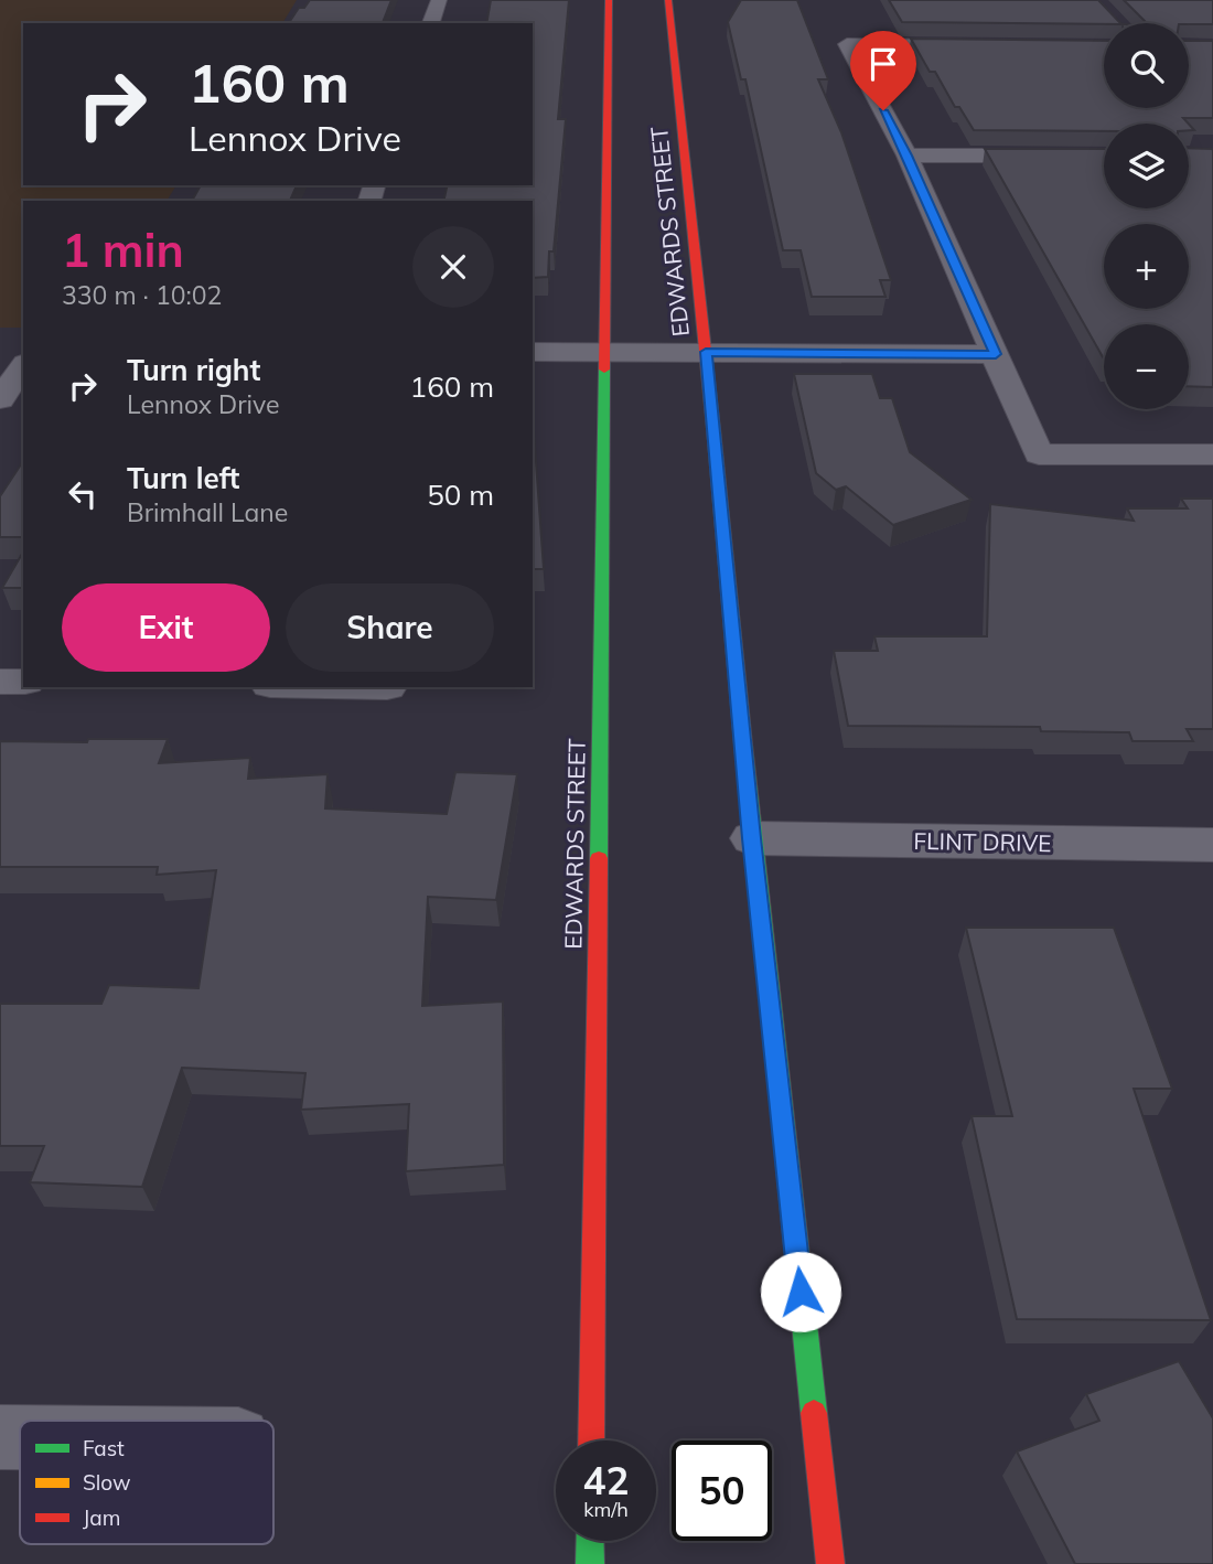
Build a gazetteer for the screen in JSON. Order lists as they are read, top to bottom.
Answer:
{
  "streets": {
    "main road": ["EDWARDS STREET"],
    "street": ["FLINT DRIVE"]
  },
  "crossings": [
    ["EDWARDS STREET", "FLINT DRIVE"]
  ],
  "legend": ["Fast", "Slow", "Jam"],
  "page": {
    "map_buttons": ["+", "−"],
    "turn": ["160 m", "Lennox Drive"],
    "heading": ["1 min", "330 m · 10:02"],
    "list": [
      {
        "name": "Turn right",
        "note": "Lennox Drive",
        "value": "160 m"
      },
      {
        "name": "Turn left",
        "note": "Brimhall Lane",
        "value": "50 m"
      }
    ],
    "buttons": ["Exit", "Share"],
    "speed": "42 km/h",
    "limit": "50"
  }
}
